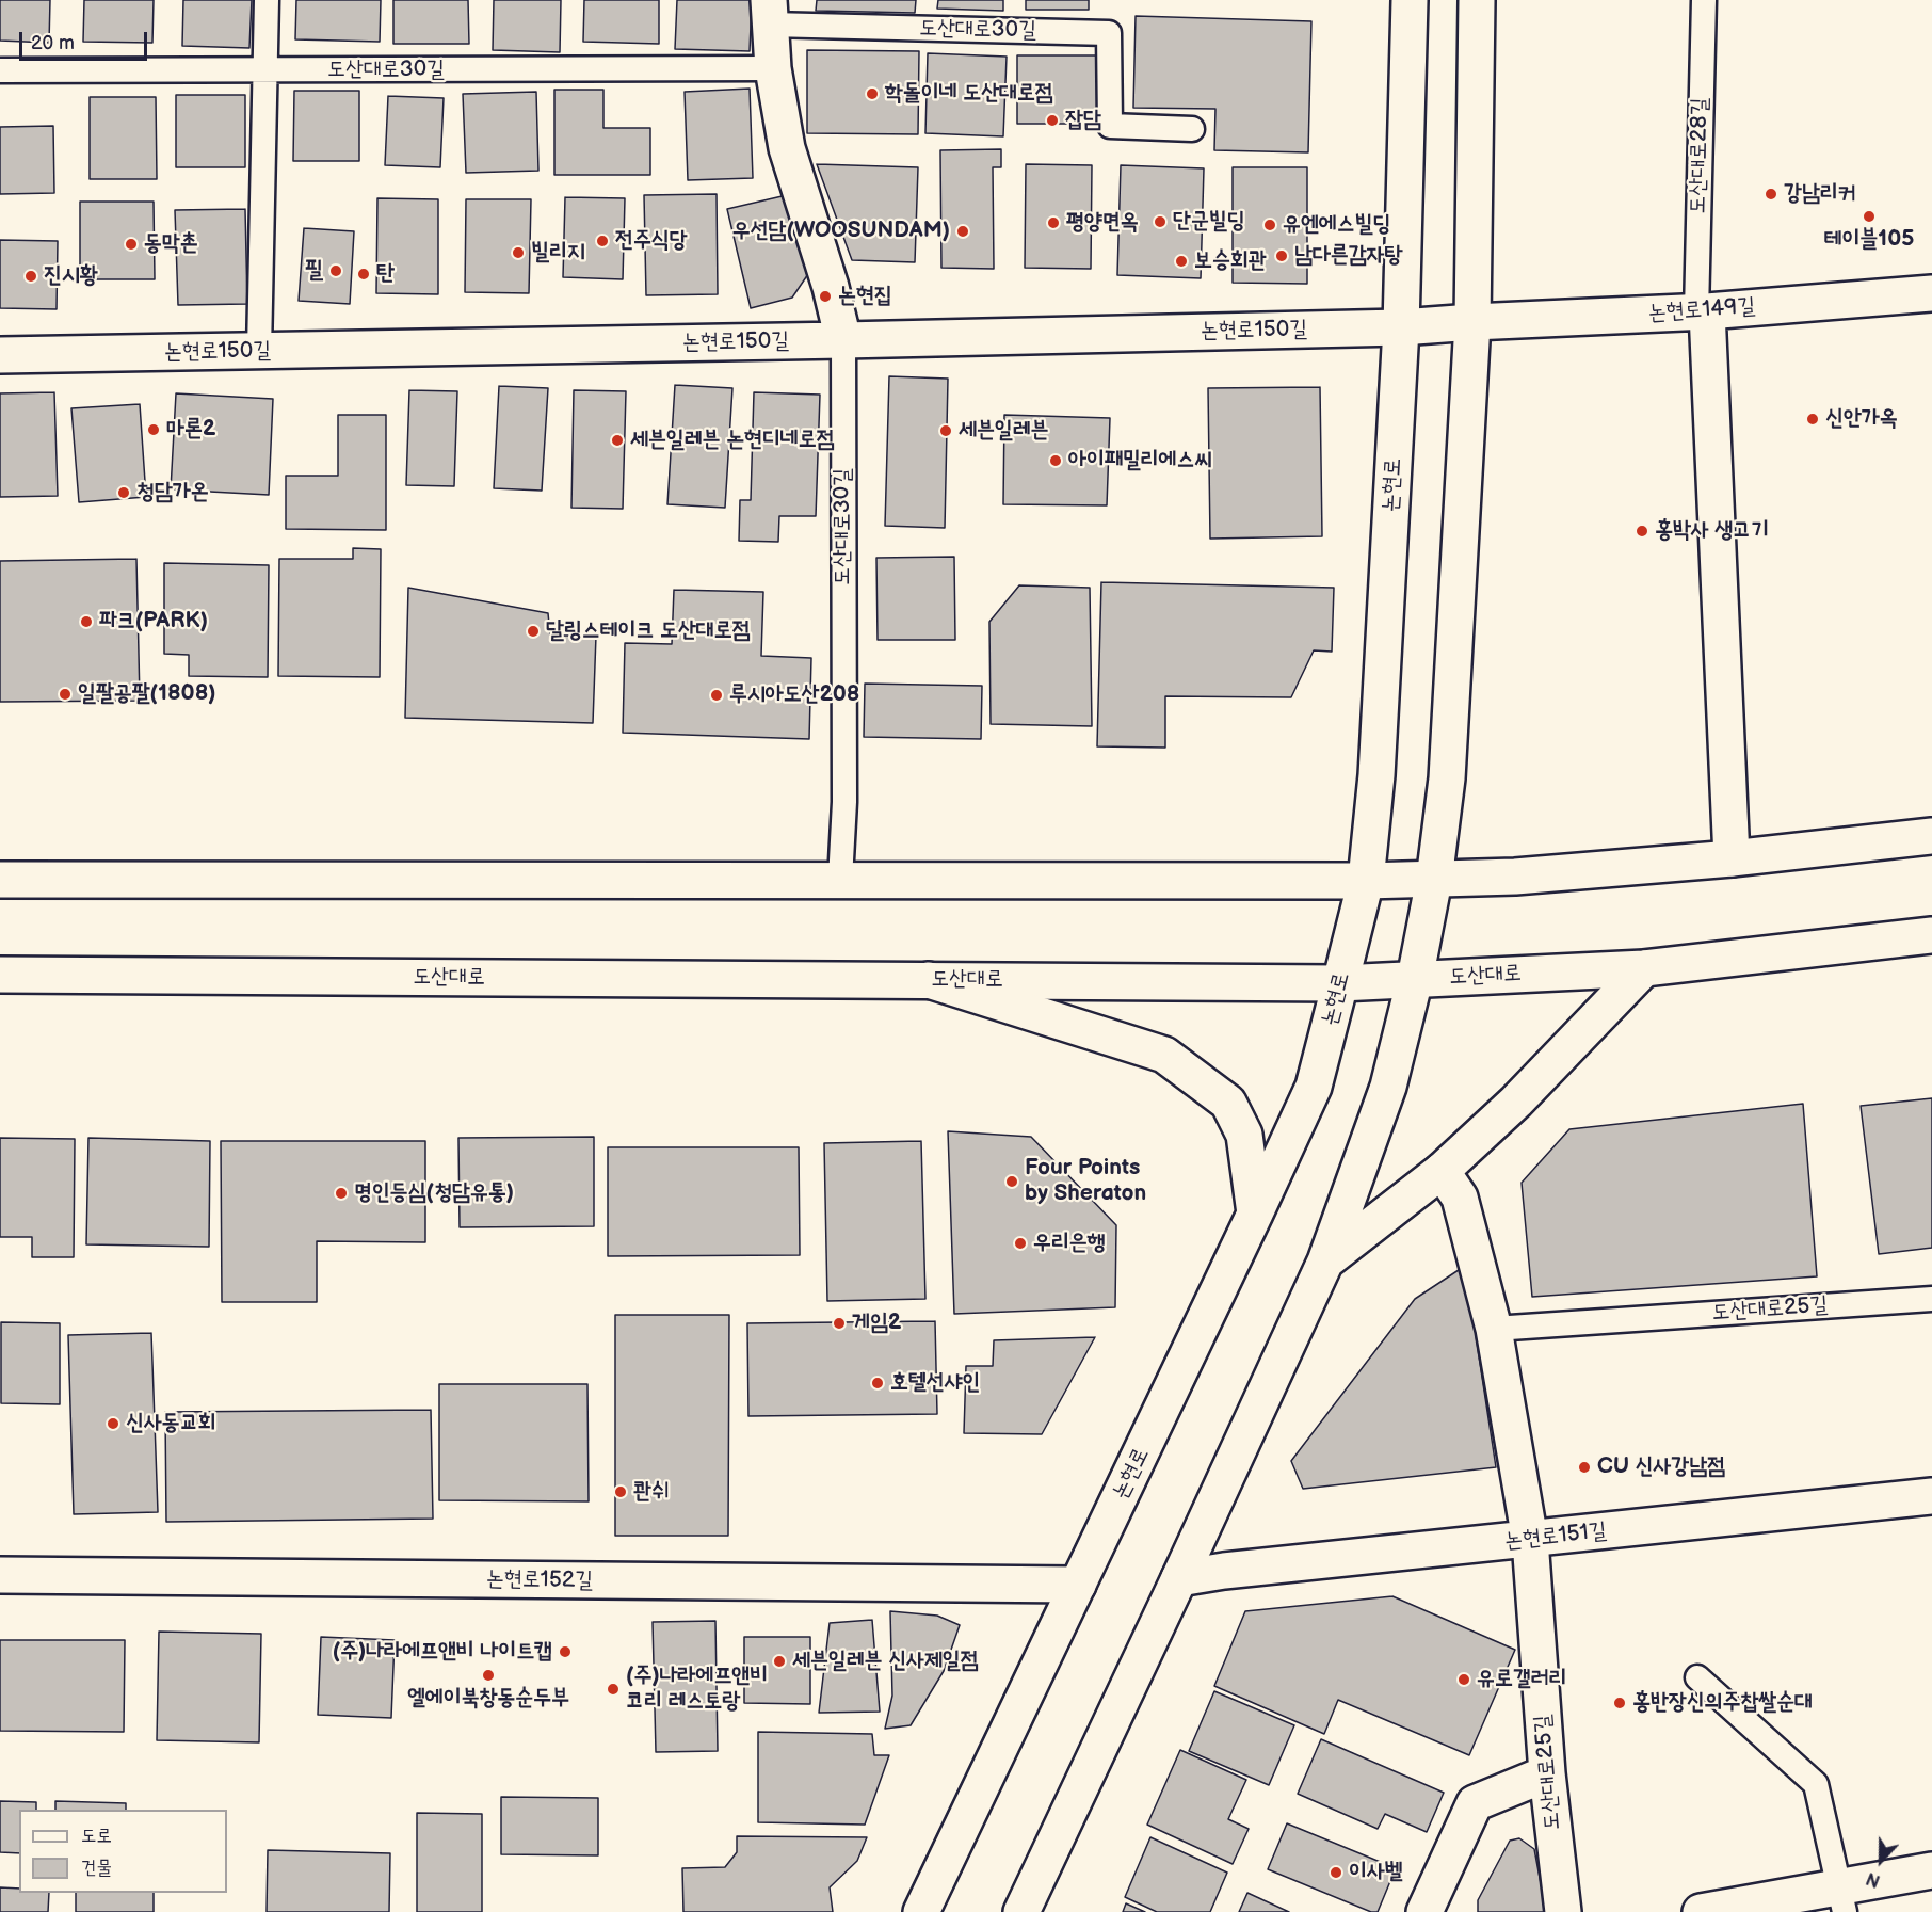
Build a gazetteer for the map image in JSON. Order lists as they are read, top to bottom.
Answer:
{
  "streets": {
    "main road": [
      "도산대로30길",
      "논현로149길",
      "논현로150길",
      "논현로",
      "도산대로",
      "도산대로25길",
      "논현로151길",
      "논현로152길"
    ],
    "lane": ["도산대로28길"]
  },
  "crossings": [
    ["도산대로30길", "논현로150길"],
    ["도산대로28길", "논현로149길"],
    ["논현로149길", "논현로150길"],
    ["논현로150길", "논현로"],
    ["논현로", "도산대로"],
    ["논현로", "논현로152길"],
    ["도산대로25길", "논현로151길"]
  ],
  "places": [
    "학돌이네 도산대로점",
    "잡담",
    "강남리커",
    "테이블105",
    "단군빌딩",
    "평양면옥",
    "유엔에스빌딩",
    "우선담(WOOSUNDAM)",
    "전주식당",
    "동막촌",
    "빌리지",
    "남다른감자탕",
    "보승회관",
    "필",
    "탄",
    "진시황",
    "논현집",
    "신안가옥",
    "마론2",
    "세븐일레븐",
    "세븐일레븐 논현디네로점",
    "아이패밀리에스씨",
    "청담가온",
    "홍박사 생고기",
    "파크(PARK)",
    "달링스테이크 도산대로점",
    "일팔공팔(1808)",
    "루시아도산208",
    "Four Points by Sheraton",
    "명인등심(청담유통)",
    "우리은행",
    "게임2",
    "호텔선샤인",
    "신사동교회",
    "CU 신사강남점",
    "콴쉬",
    "(주)나라에프앤비 나이트캡",
    "세븐일레븐 신사제일점",
    "엘에이북창동순두부",
    "유로갤러리",
    "(주)나라에프앤비 코리 레스토랑",
    "홍반장신의주찹쌀순대",
    "이사벨"
  ],
  "legend": ["도로", "건물"],
  "scale_bar": "20 m",
  "north": "bottom"
}
